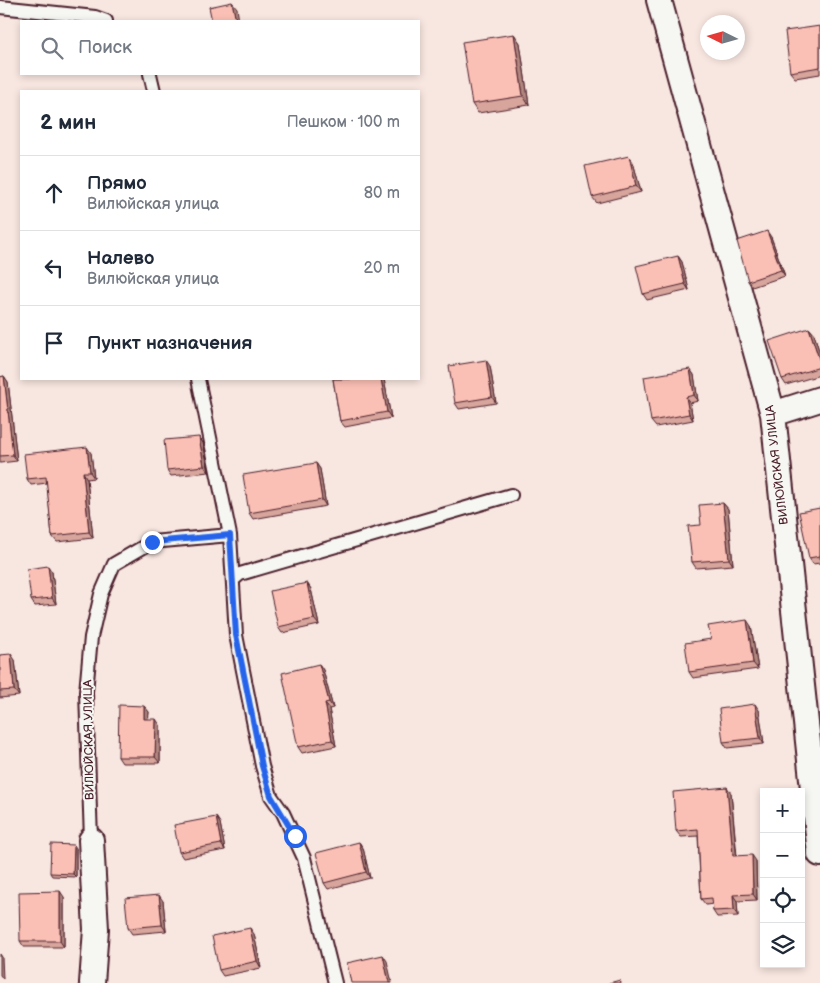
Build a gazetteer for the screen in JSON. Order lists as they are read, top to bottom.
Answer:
{
  "streets": {
    "street": ["ВИЛЮЙСКАЯ УЛИЦА"]
  },
  "north": "left",
  "page": {
    "search": "Поиск",
    "heading": ["2 мин", "Пешком · 100 m"],
    "list": [
      ["Прямо", "Вилюйская улица", "80 m"],
      ["Налево", "Вилюйская улица", "20 m"],
      "Пункт назначения"
    ],
    "map_buttons": ["+", "−"]
  }
}
